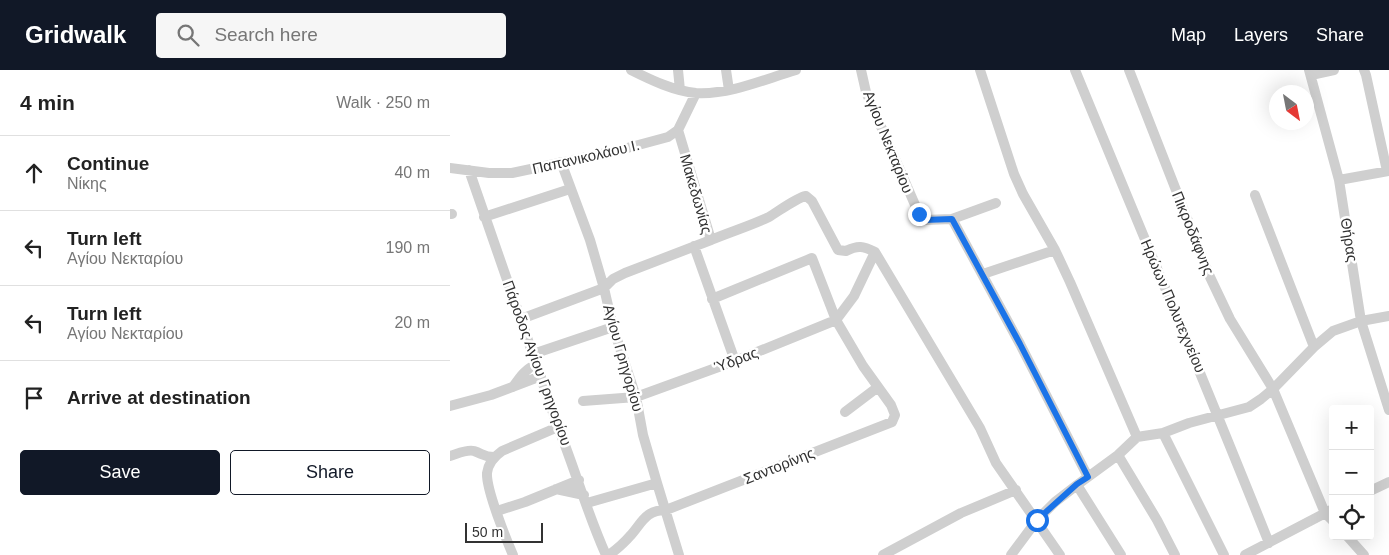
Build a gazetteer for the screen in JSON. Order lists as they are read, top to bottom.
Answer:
{
  "streets": {
    "street": [
      "Αγίου Νεκταρίου",
      "Παπανικολάου Ι.",
      "Μακεδωνίας",
      "Πικροδάφνης",
      "Θήρας",
      "Ηρώων Πολυτεχνείου",
      "Αγίου Γρηγορίου",
      "Ύδρας",
      "Πάροδος Αγίου Γρηγορίου",
      "Σαντορίνης"
    ]
  },
  "crossings": [
    ["Παπανικολάου Ι.", "Μακεδωνίας"],
    ["Παπανικολάου Ι.", "Αγίου Γρηγορίου"],
    ["Παπανικολάου Ι.", "Πάροδος Αγίου Γρηγορίου"],
    ["Μακεδωνίας", "Ύδρας"],
    ["Αγίου Γρηγορίου", "Ύδρας"],
    ["Αγίου Γρηγορίου", "Σαντορίνης"],
    ["Πάροδος Αγίου Γρηγορίου", "Σαντορίνης"]
  ],
  "scale_bar": "50 m",
  "north": "bottom right",
  "page": {
    "header": "Gridwalk",
    "search": "Search here",
    "nav": ["Map", "Layers", "Share"],
    "heading": ["4 min", "Walk · 250 m"],
    "list": [
      ["Continue", "Νίκης", "40 m"],
      ["Turn left", "Αγίου Νεκταρίου", "190 m"],
      ["Turn left", "Αγίου Νεκταρίου", "20 m"],
      "Arrive at destination"
    ],
    "map_buttons": ["+", "−"],
    "buttons": ["Save", "Share"],
    "scale": "50 m"
  }
}
